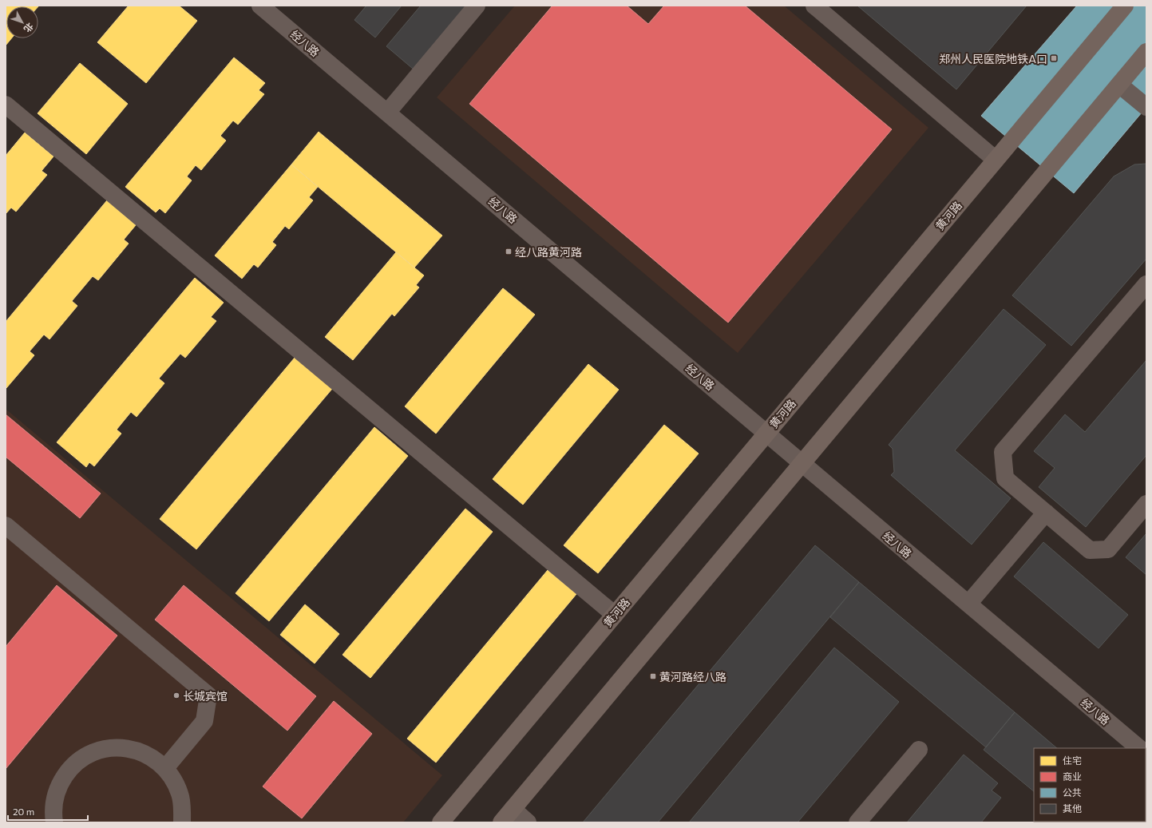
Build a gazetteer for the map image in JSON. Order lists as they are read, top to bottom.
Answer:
{
  "streets": {
    "main road": ["黄河路"],
    "street": ["经八路"]
  },
  "crossings": [
    ["经八路", "黄河路"]
  ],
  "places": {
    "transit": ["郑州人民医院地铁A口", "经八路黄河路", "黄河路经八路"],
    "other": ["长城宾馆"]
  },
  "legend": [
    "住宅",
    "商业",
    "公共",
    "其他"
  ],
  "scale_bar": "20 m",
  "north": "bottom right"
}
